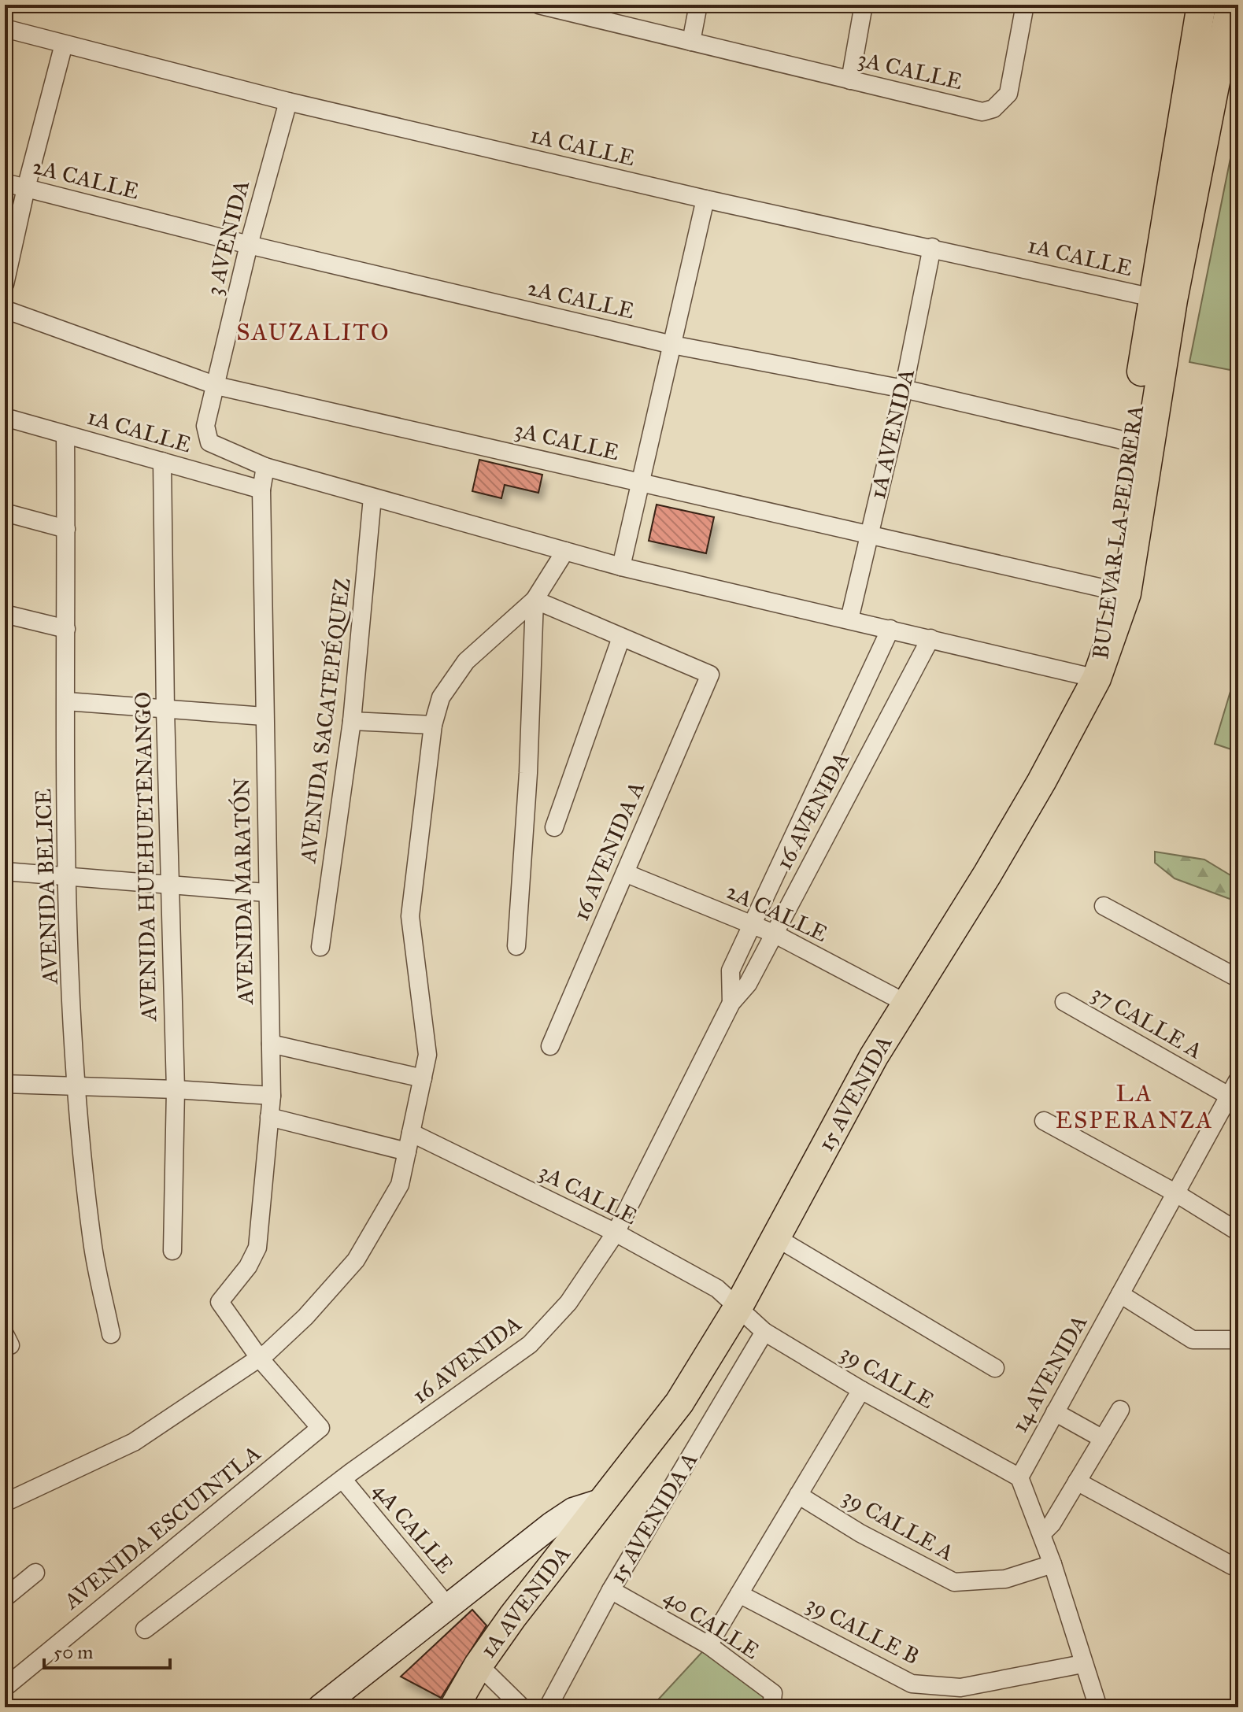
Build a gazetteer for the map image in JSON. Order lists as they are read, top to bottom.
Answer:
{
  "streets": {
    "main road": ["1A AVENIDA", "BULEVAR LA PEDRERA", "15 AVENIDA"],
    "street": [
      "3A CALLE",
      "1A CALLE",
      "2A CALLE",
      "3 AVENIDA",
      "AVENIDA SACATEPÉQUEZ",
      "16 AVENIDA",
      "16 AVENIDA A",
      "AVENIDA HUEHUETENANGO",
      "AVENIDA BELICE",
      "AVENIDA MARATÓN",
      "37 CALLE A",
      "14 AVENIDA",
      "39 CALLE",
      "15 AVENIDA A",
      "39 CALLE A",
      "AVENIDA ESCUINTLA",
      "4A CALLE",
      "40 CALLE",
      "39 CALLE B"
    ]
  },
  "crossings": [
    ["3A CALLE", "3 AVENIDA"],
    ["3A CALLE", "1A AVENIDA"],
    ["3A CALLE", "BULEVAR LA PEDRERA"],
    ["3A CALLE", "16 AVENIDA"],
    ["3A CALLE", "15 AVENIDA"],
    ["3A CALLE", "39 CALLE"],
    ["1A CALLE", "3 AVENIDA"],
    ["1A CALLE", "1A AVENIDA"],
    ["1A CALLE", "BULEVAR LA PEDRERA"],
    ["1A CALLE", "AVENIDA SACATEPÉQUEZ"],
    ["1A CALLE", "16 AVENIDA"],
    ["1A CALLE", "AVENIDA HUEHUETENANGO"],
    ["1A CALLE", "AVENIDA BELICE"],
    ["1A CALLE", "AVENIDA MARATÓN"],
    ["1A CALLE", "15 AVENIDA"],
    ["2A CALLE", "3 AVENIDA"],
    ["2A CALLE", "1A AVENIDA"],
    ["2A CALLE", "BULEVAR LA PEDRERA"],
    ["2A CALLE", "16 AVENIDA"],
    ["2A CALLE", "16 AVENIDA A"],
    ["2A CALLE", "15 AVENIDA"],
    ["1A AVENIDA", "15 AVENIDA"],
    ["BULEVAR LA PEDRERA", "15 AVENIDA"],
    ["16 AVENIDA", "4A CALLE"],
    ["AVENIDA MARATÓN", "AVENIDA ESCUINTLA"],
    ["37 CALLE A", "14 AVENIDA"],
    ["15 AVENIDA", "39 CALLE"],
    ["14 AVENIDA", "39 CALLE"],
    ["39 CALLE", "15 AVENIDA A"],
    ["15 AVENIDA A", "40 CALLE"]
  ],
  "districts": ["SAUZALITO", "LA ESPERANZA"],
  "scale_bar": "50 m"
}
